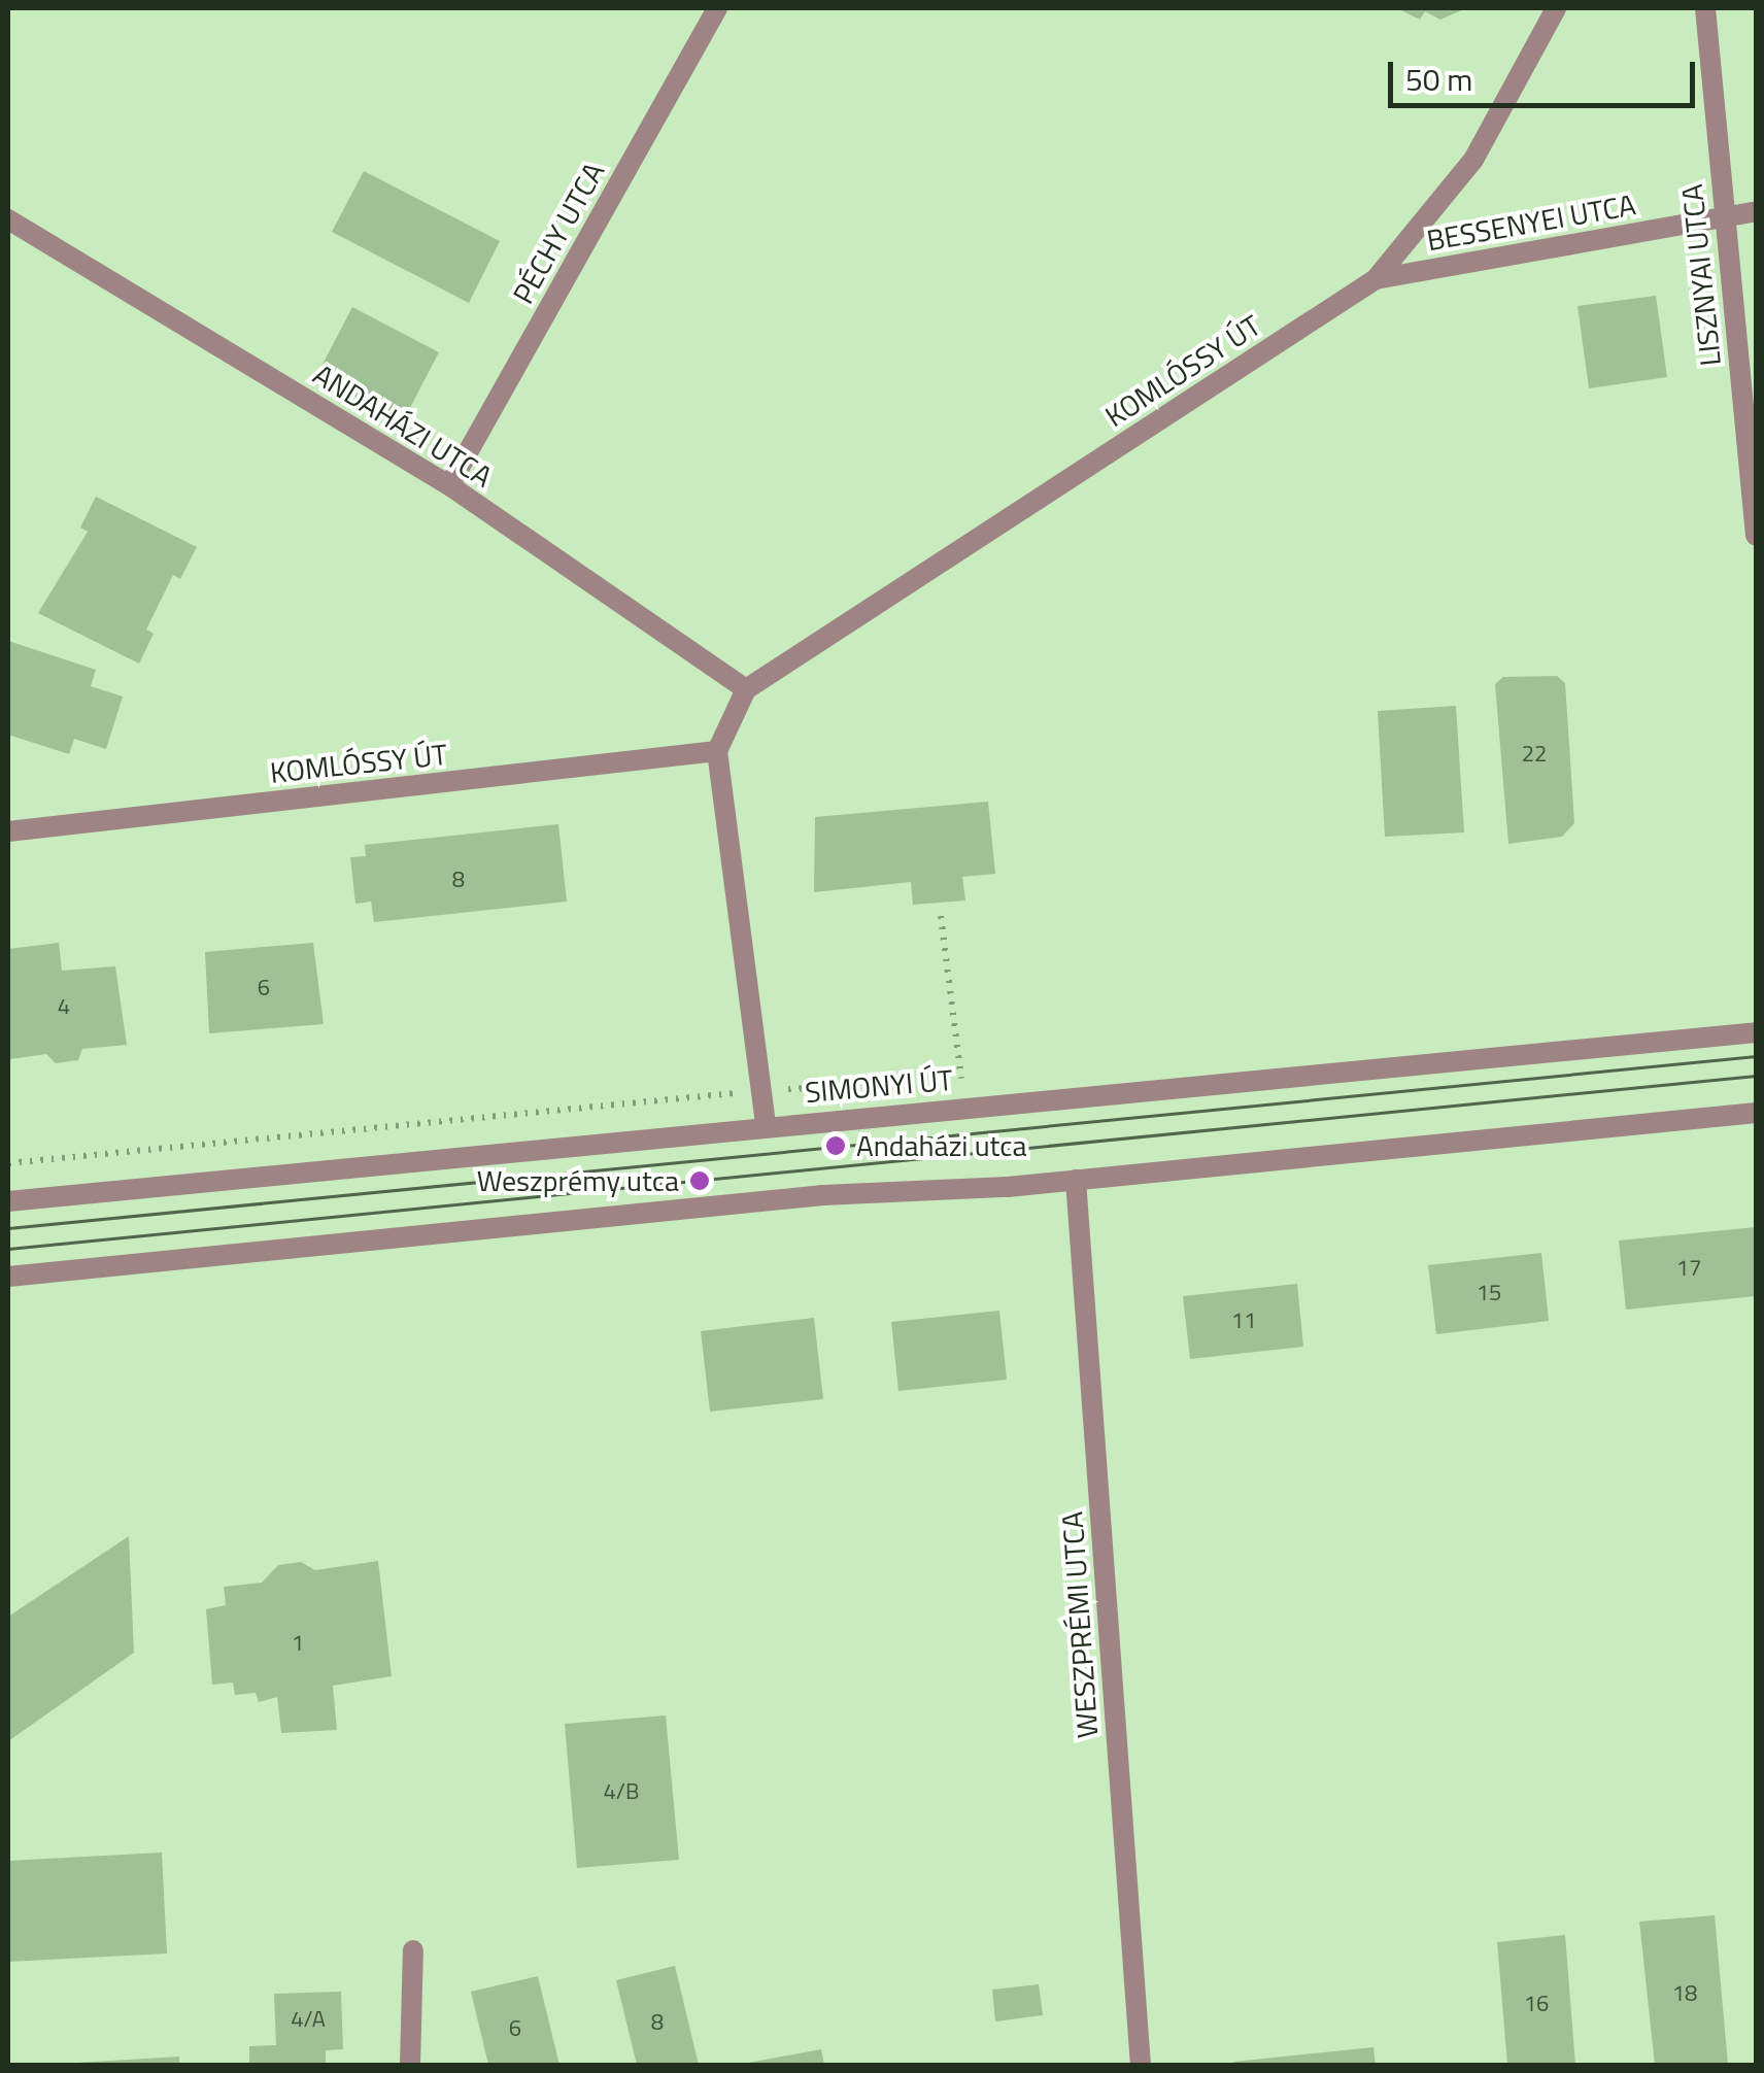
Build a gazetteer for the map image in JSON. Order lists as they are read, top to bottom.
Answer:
{
  "streets": {
    "street": [
      "BESSENYEI UTCA",
      "PÉCHY UTCA",
      "LISZNYAI UTCA",
      "KOMLÓSSY ÚT",
      "ANDAHÁZI UTCA",
      "SIMONYI ÚT",
      "WESZPRÉMI UTCA"
    ]
  },
  "crossings": [
    ["BESSENYEI UTCA", "LISZNYAI UTCA"],
    ["BESSENYEI UTCA", "KOMLÓSSY ÚT"],
    ["PÉCHY UTCA", "ANDAHÁZI UTCA"],
    ["KOMLÓSSY ÚT", "ANDAHÁZI UTCA"]
  ],
  "places": ["Andaházi utca", "Weszprémy utca"],
  "house_numbers": [
    "22",
    "8",
    "6",
    "4",
    "17",
    "15",
    "11",
    "1",
    "4/B",
    "18",
    "16",
    "4/A",
    "8",
    "6"
  ],
  "scale_bar": "50 m"
}
